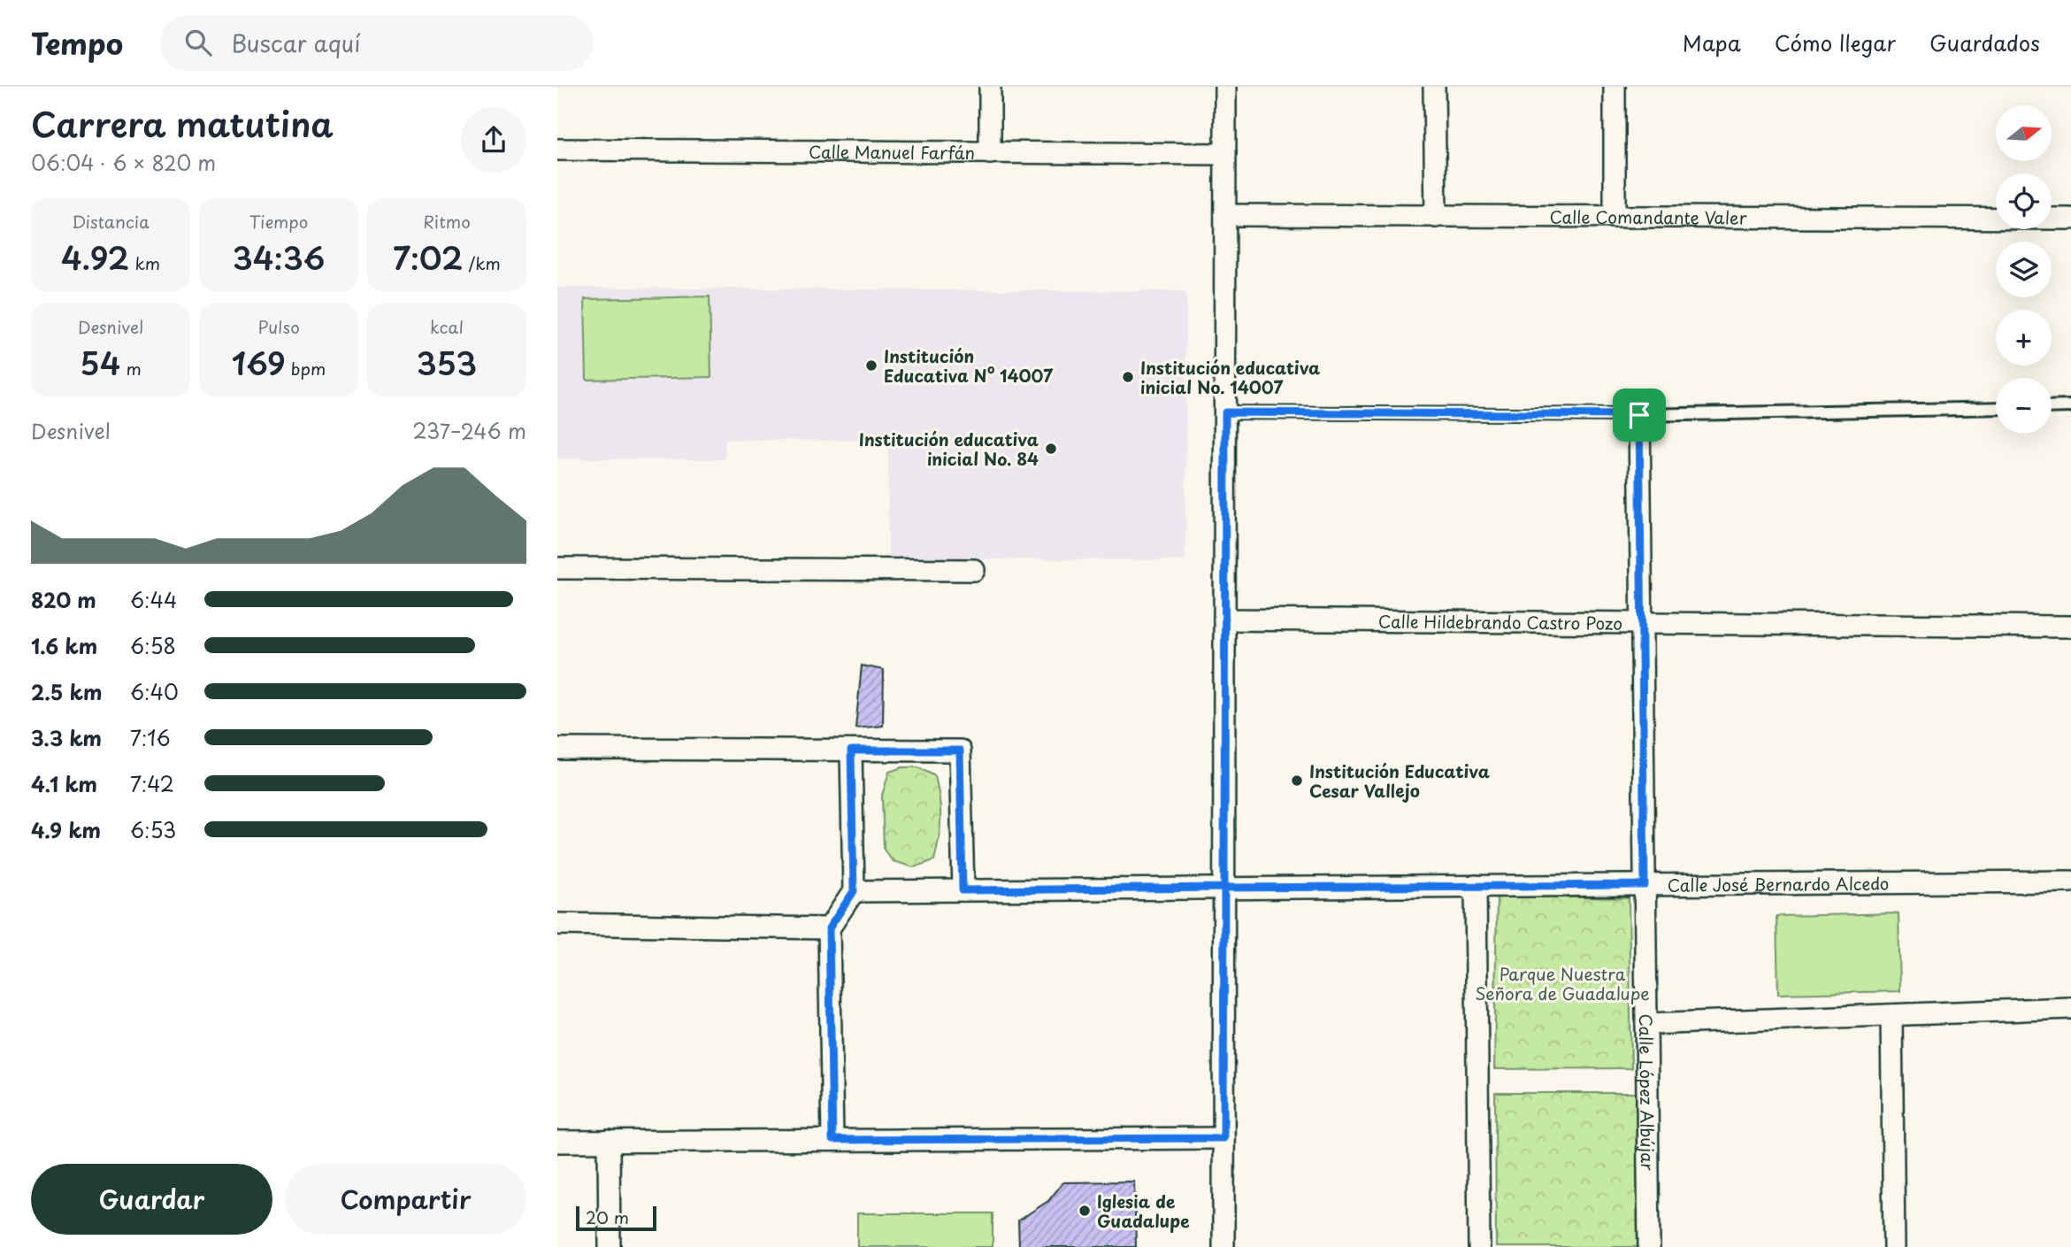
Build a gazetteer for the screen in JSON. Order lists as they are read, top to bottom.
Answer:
{
  "streets": {
    "street": [
      "Calle Manuel Farfán",
      "Calle Comandante Valer",
      "Calle Hildebrando Castro Pozo",
      "Calle José Bernardo Alcedo",
      "Calle López Albújar"
    ]
  },
  "crossings": [
    ["Calle Hildebrando Castro Pozo", "Calle López Albújar"],
    ["Calle José Bernardo Alcedo", "Calle López Albújar"]
  ],
  "parks": ["Parque Nuestra Señora de Guadalupe"],
  "places": [
    "Institución Educativa Nº 14007",
    "Institución educativa inicial No. 14007",
    "Institución educativa inicial No. 84",
    "Institución Educativa Cesar Vallejo",
    "Iglesia de Guadalupe"
  ],
  "scale_bar": "20 m",
  "north": "right",
  "page": {
    "header": "Tempo",
    "search": "Buscar aquí",
    "nav": ["Mapa", "Cómo llegar", "Guardados"],
    "heading": ["Carrera matutina", "06:04 · 6 × 820 m"],
    "map_buttons": ["+", "−"],
    "stats": [
      ["Distancia", "4.92 km"],
      ["Tiempo", "34:36"],
      ["Ritmo", "7:02 /km"],
      ["Desnivel", "54 m"],
      ["Pulso", "169 bpm"],
      ["kcal", "353"]
    ],
    "chart": ["Desnivel", "237–246 m"],
    "list": [
      {
        "name": "820 m",
        "note": "6:44"
      },
      {
        "name": "1.6 km",
        "note": "6:58"
      },
      {
        "name": "2.5 km",
        "note": "6:40"
      },
      {
        "name": "3.3 km",
        "note": "7:16"
      },
      {
        "name": "4.1 km",
        "note": "7:42"
      },
      {
        "name": "4.9 km",
        "note": "6:53"
      }
    ],
    "buttons": ["Guardar", "Compartir"],
    "scale": "20 m"
  }
}
